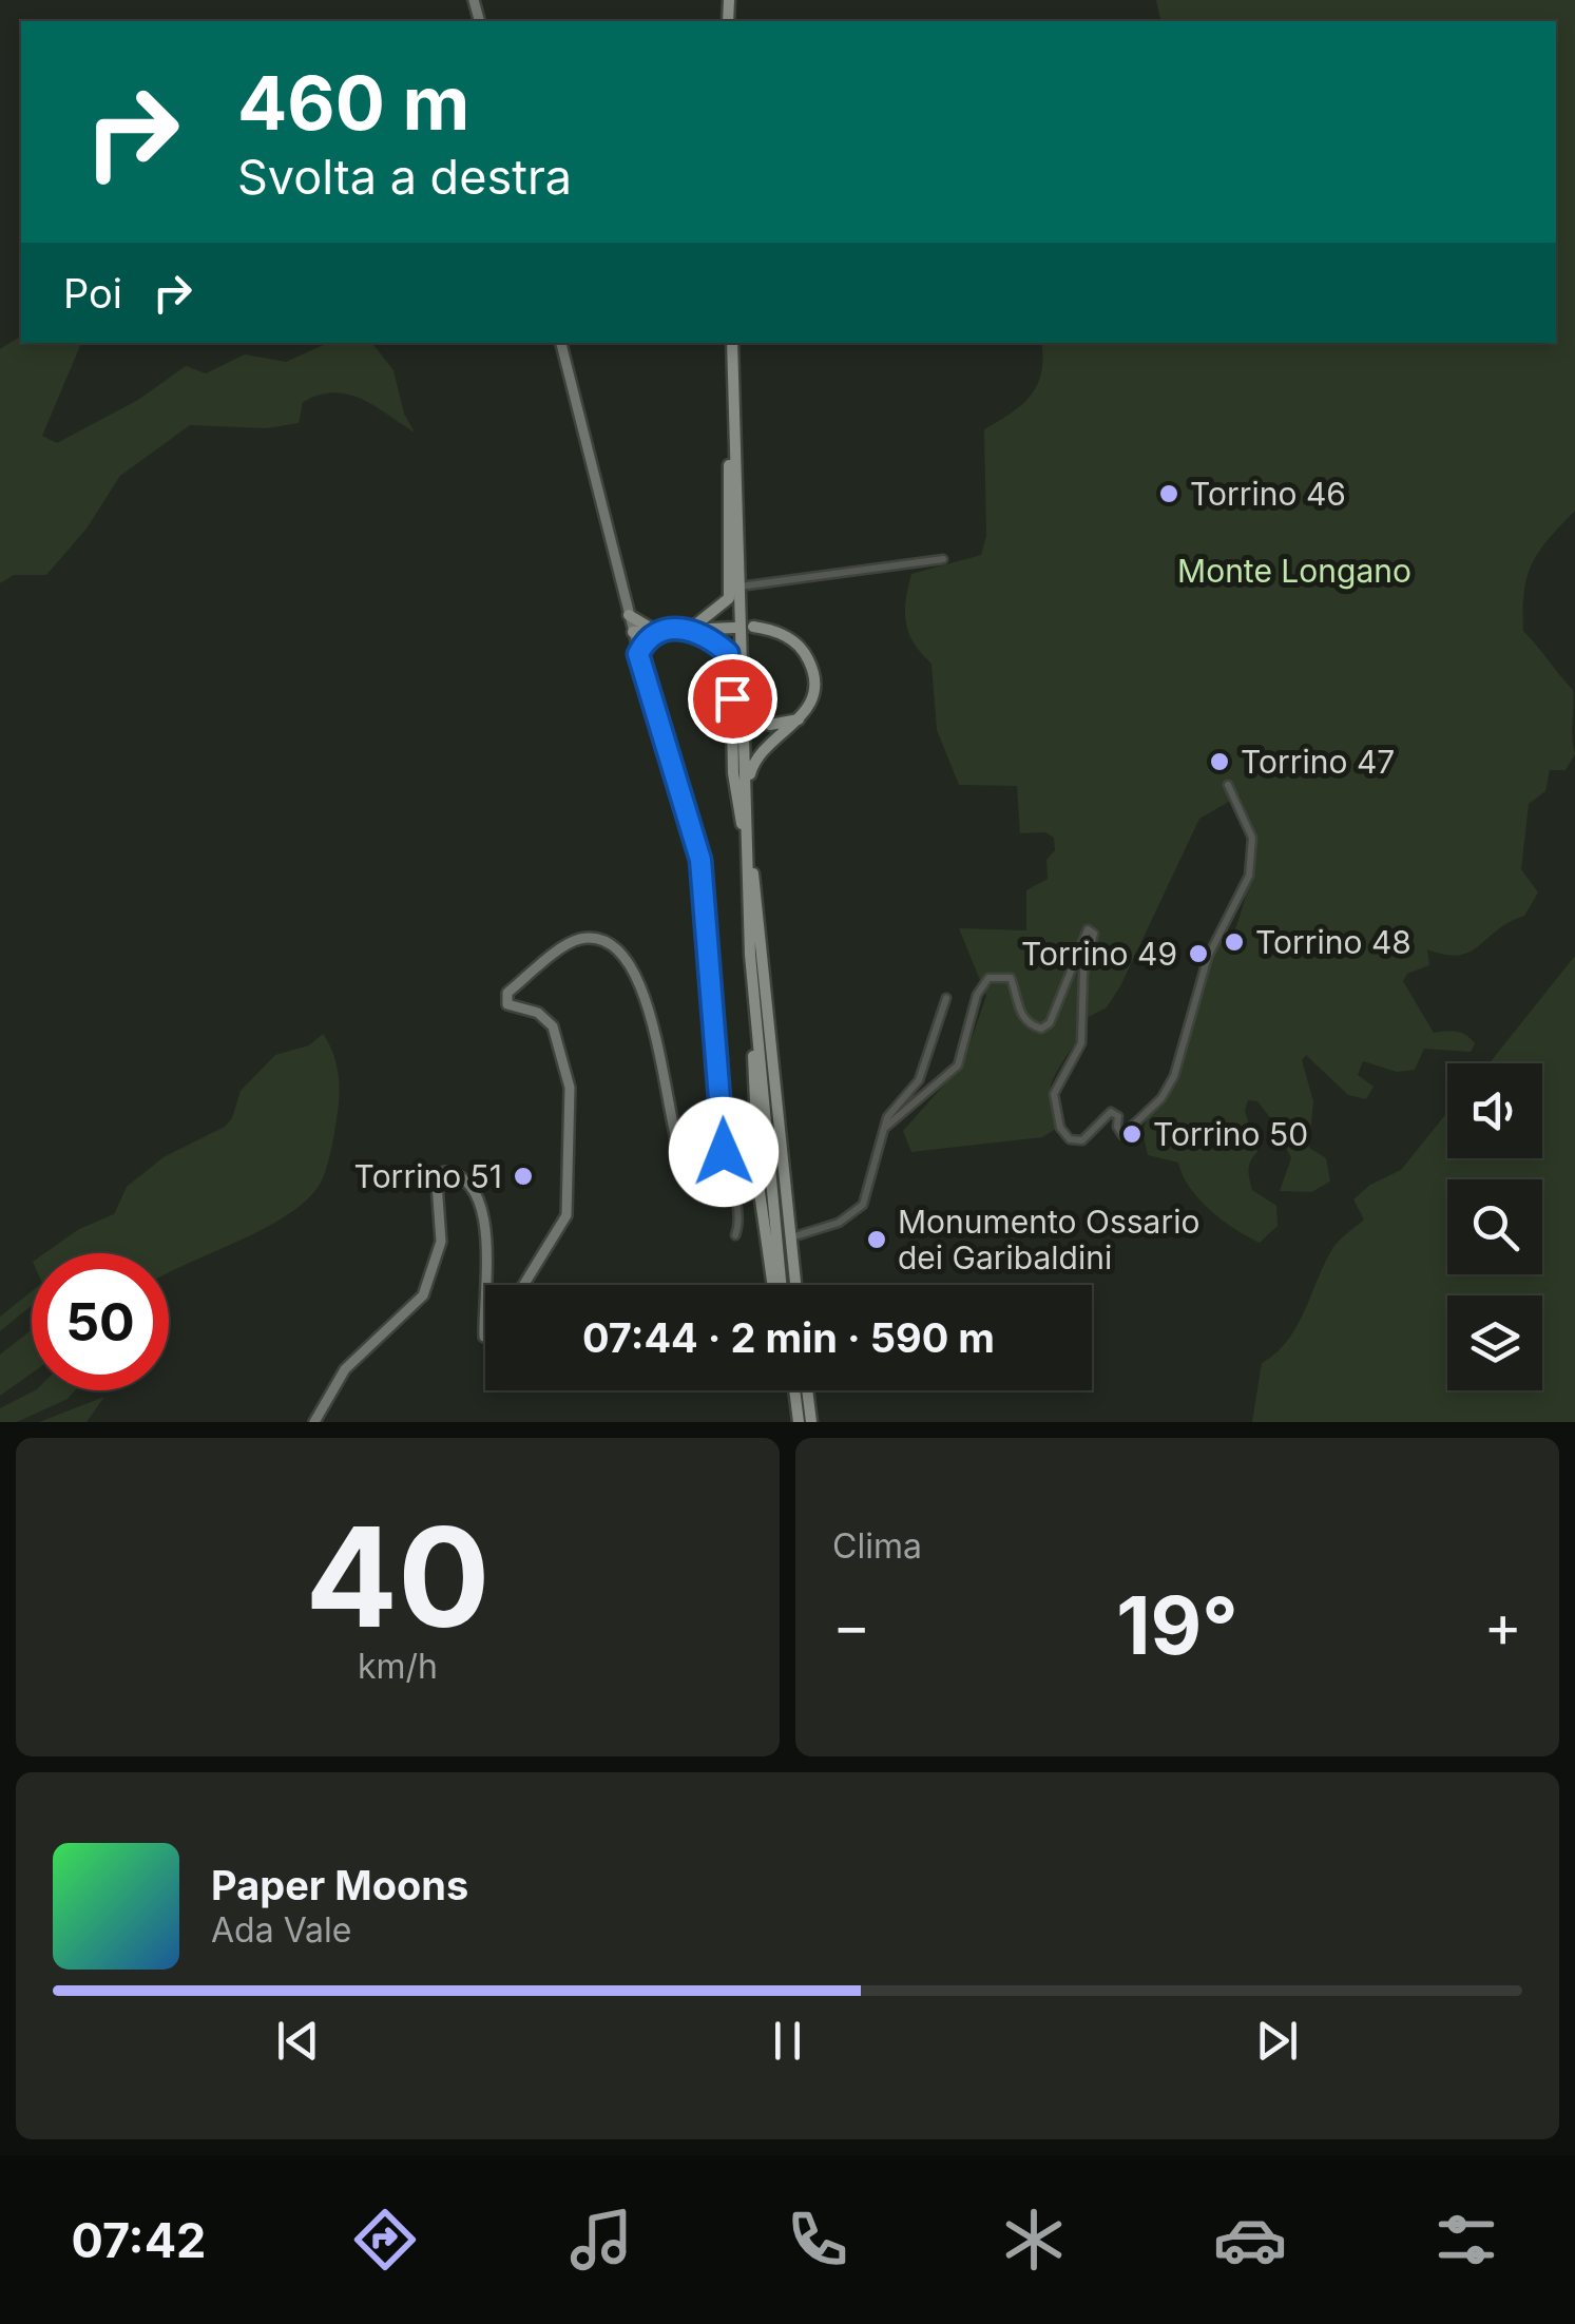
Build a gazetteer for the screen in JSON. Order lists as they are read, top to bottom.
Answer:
{
  "parks": ["Monte Longano"],
  "places": [
    "Torrino 46",
    "Torrino 47",
    "Torrino 48",
    "Torrino 49",
    "Torrino 50",
    "Torrino 51",
    "Monumento Ossario dei Garibaldini"
  ],
  "page": {
    "turn": ["460 m", "Svolta a destra"],
    "then": "Poi",
    "limit": "50",
    "trip": "07:44 · 2 min · 590 m",
    "tile": [
      ["40", "km/h"],
      "Clima"
    ],
    "heat": ["−", "19°", "+"],
    "song": ["Paper Moons", "Ada Vale"],
    "tabs": "07:42"
  }
}
